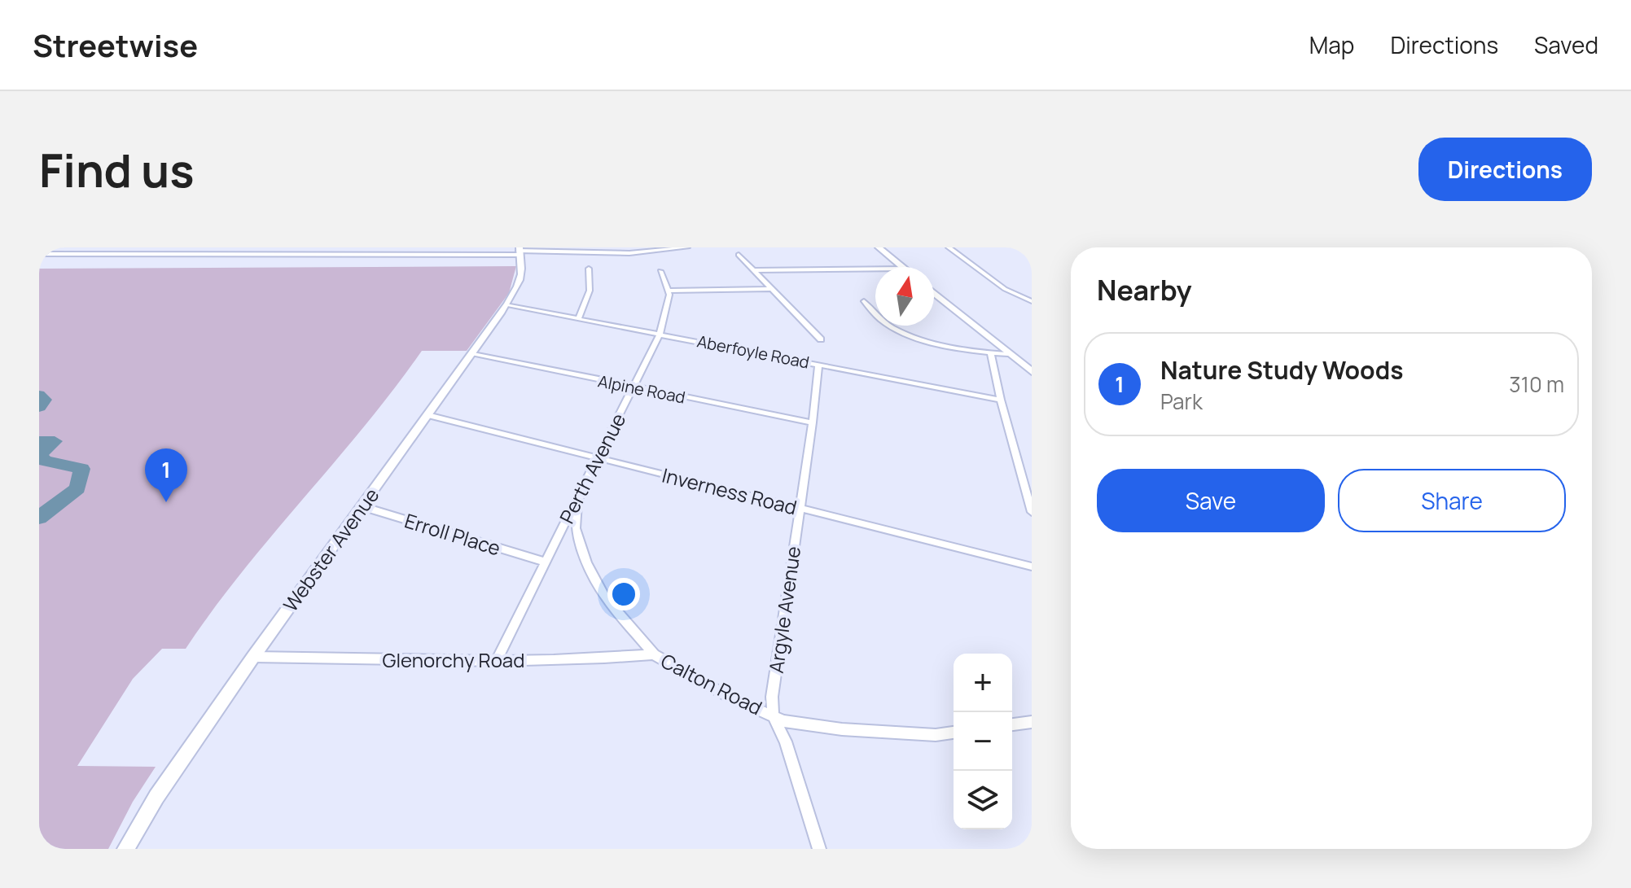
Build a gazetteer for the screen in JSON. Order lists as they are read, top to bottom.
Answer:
{
  "streets": {
    "street": [
      "Aberfoyle Road",
      "Alpine Road",
      "Perth Avenue",
      "Inverness Road",
      "Erroll Place",
      "Webster Avenue",
      "Argyle Avenue",
      "Glenorchy Road",
      "Calton Road"
    ]
  },
  "crossings": [
    ["Aberfoyle Road", "Perth Avenue"],
    ["Aberfoyle Road", "Webster Avenue"],
    ["Aberfoyle Road", "Argyle Avenue"],
    ["Alpine Road", "Perth Avenue"],
    ["Alpine Road", "Webster Avenue"],
    ["Alpine Road", "Argyle Avenue"],
    ["Perth Avenue", "Inverness Road"],
    ["Perth Avenue", "Erroll Place"],
    ["Perth Avenue", "Glenorchy Road"],
    ["Perth Avenue", "Calton Road"],
    ["Inverness Road", "Webster Avenue"],
    ["Inverness Road", "Argyle Avenue"],
    ["Erroll Place", "Webster Avenue"],
    ["Webster Avenue", "Glenorchy Road"],
    ["Argyle Avenue", "Calton Road"],
    ["Glenorchy Road", "Calton Road"]
  ],
  "north": "top",
  "page": {
    "header": "Streetwise",
    "nav": ["Map", "Directions", "Saved"],
    "buttons": [
      "Directions",
      ["Save", "Share"]
    ],
    "title": "Find us",
    "heading": "Nearby",
    "list": [
      {
        "mark": "1",
        "name": "Nature Study Woods",
        "note": "Park",
        "value": "310 m"
      }
    ],
    "pins": "1",
    "map_buttons": ["+", "−"]
  }
}
